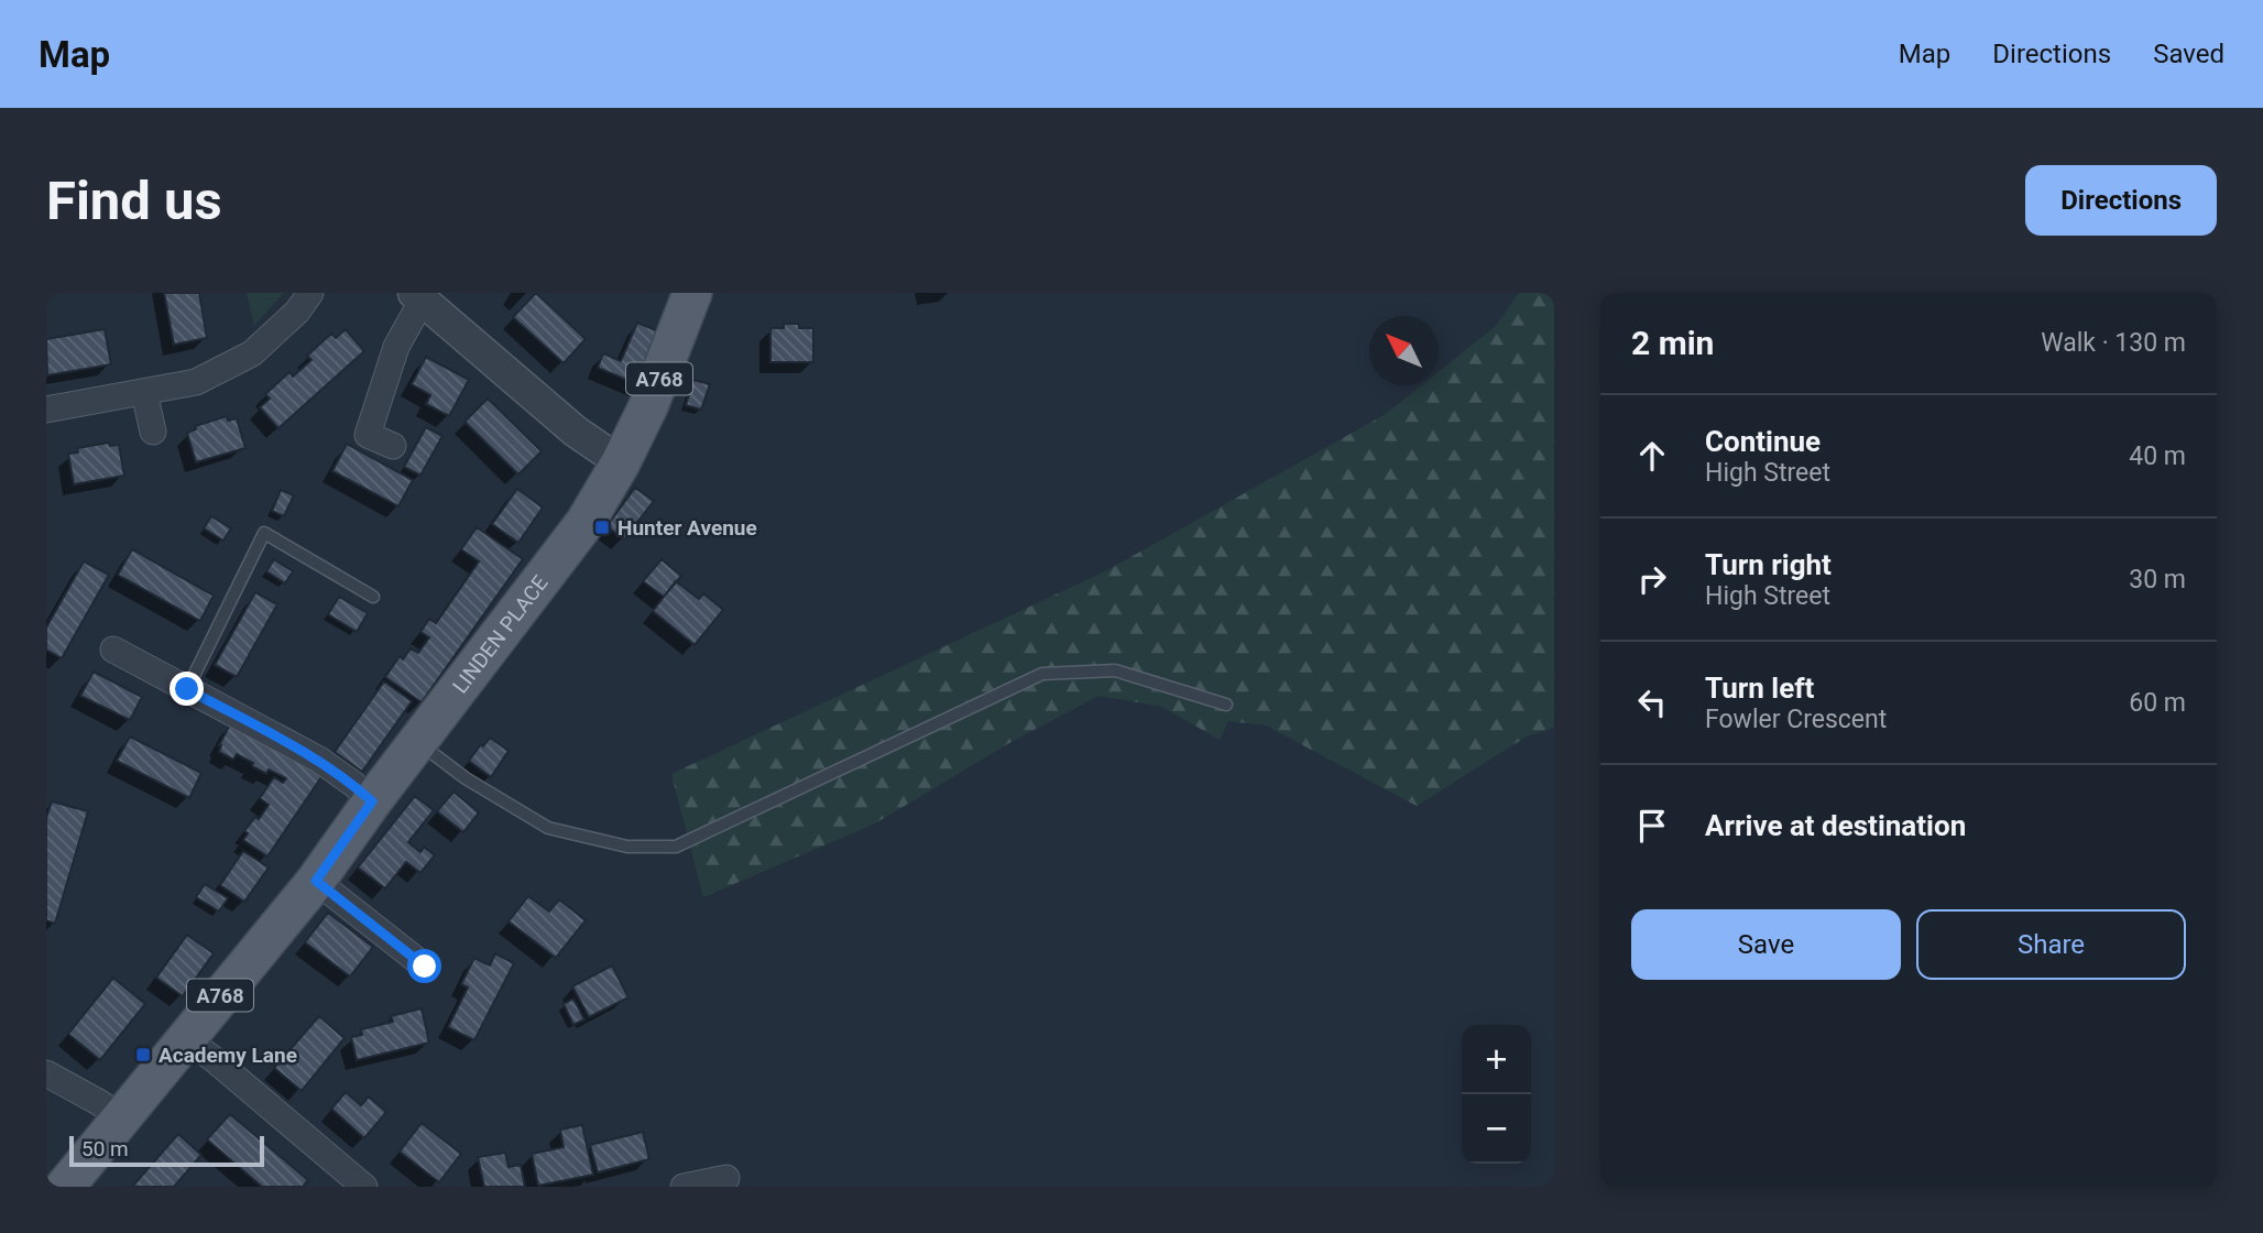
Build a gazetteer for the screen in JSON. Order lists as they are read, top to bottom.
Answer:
{
  "streets": {
    "main road": ["A768", "LINDEN PLACE"]
  },
  "crossings": [
    ["A768", "LINDEN PLACE"]
  ],
  "places": {
    "transit": ["Hunter Avenue", "Academy Lane"]
  },
  "scale_bar": "50 m",
  "north": "top left",
  "page": {
    "header": "Map",
    "nav": ["Map", "Directions", "Saved"],
    "buttons": [
      "Directions",
      ["Save", "Share"]
    ],
    "title": "Find us",
    "heading": ["2 min", "Walk · 130 m"],
    "list": [
      ["Continue", "High Street", "40 m"],
      ["Turn right", "High Street", "30 m"],
      ["Turn left", "Fowler Crescent", "60 m"],
      "Arrive at destination"
    ],
    "map_buttons": ["+", "−"],
    "scale": "50 m"
  }
}
